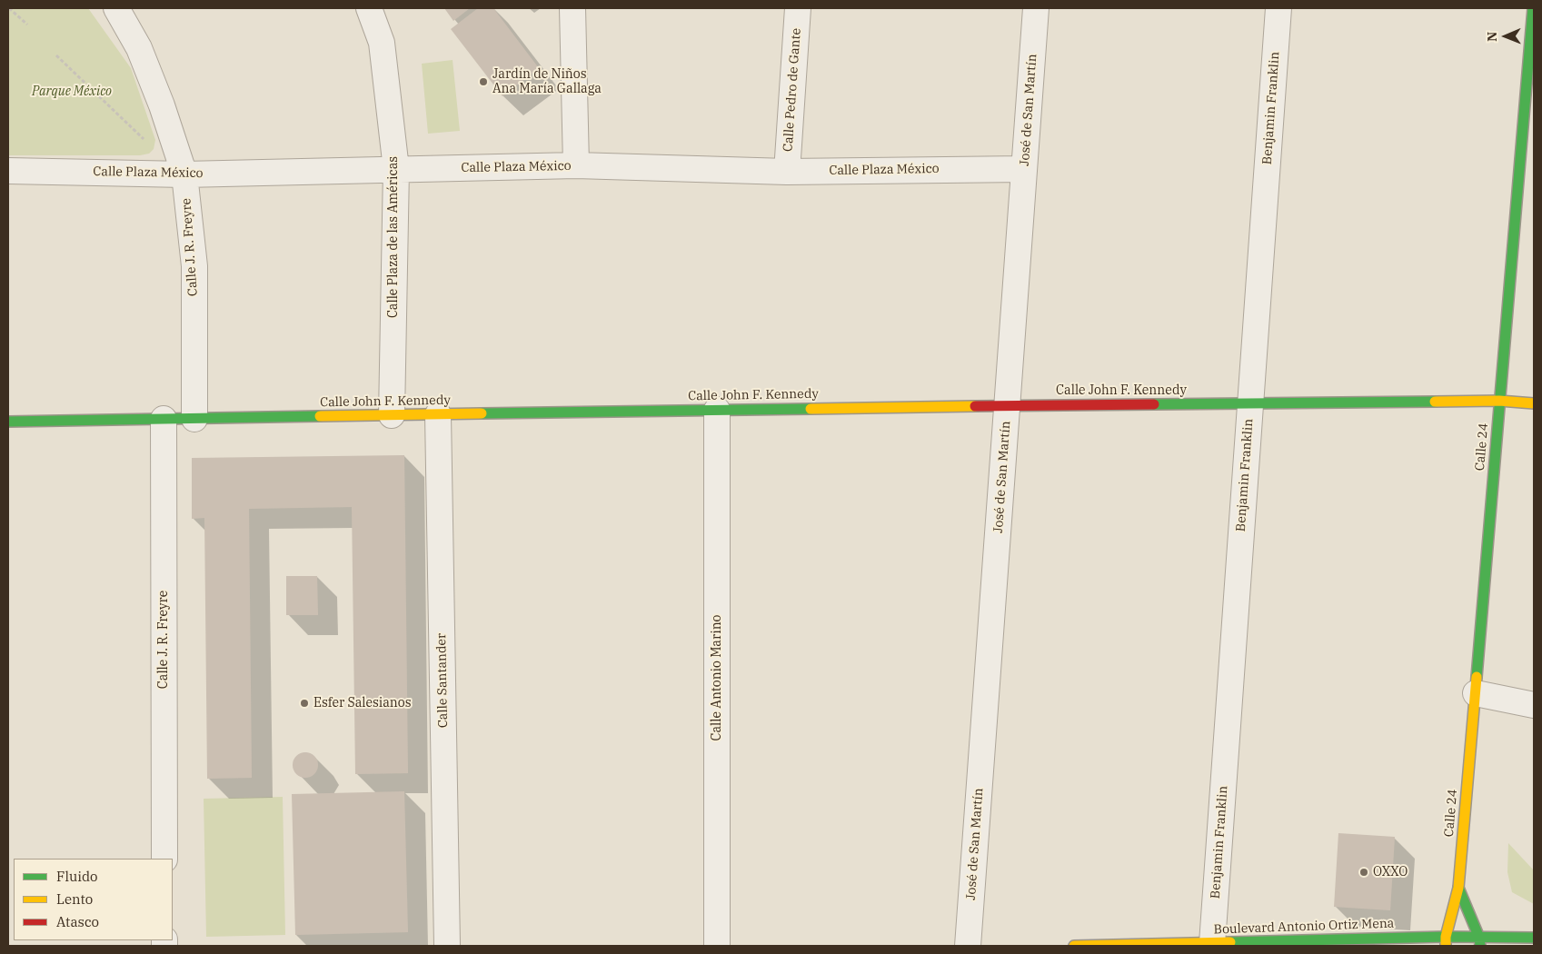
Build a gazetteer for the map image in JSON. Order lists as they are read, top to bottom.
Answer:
{
  "streets": {
    "street": [
      "Calle Pedro de Gante",
      "Benjamin Franklin",
      "José de San Martín",
      "Calle Plaza México",
      "Calle Plaza de las Américas",
      "Calle J. R. Freyre",
      "Calle John F. Kennedy",
      "Calle 24",
      "Calle Antonio Marino",
      "Calle Santander",
      "Boulevard Antonio Ortiz Mena"
    ]
  },
  "crossings": [
    ["Calle Pedro de Gante", "Calle Plaza México"],
    ["Benjamin Franklin", "Calle John F. Kennedy"],
    ["Benjamin Franklin", "Boulevard Antonio Ortiz Mena"],
    ["José de San Martín", "Calle Plaza México"],
    ["José de San Martín", "Calle John F. Kennedy"],
    ["Calle Plaza México", "Calle Plaza de las Américas"],
    ["Calle Plaza México", "Calle J. R. Freyre"],
    ["Calle Plaza de las Américas", "Calle John F. Kennedy"],
    ["Calle J. R. Freyre", "Calle John F. Kennedy"],
    ["Calle John F. Kennedy", "Calle 24"],
    ["Calle John F. Kennedy", "Calle Antonio Marino"],
    ["Calle John F. Kennedy", "Calle Santander"],
    ["Calle 24", "Boulevard Antonio Ortiz Mena"]
  ],
  "parks": ["Parque México"],
  "places": ["Jardín de Niños Ana María Gallaga", "Esfer Salesianos", "OXXO"],
  "legend": ["Fluido", "Lento", "Atasco"],
  "north": "left"
}
